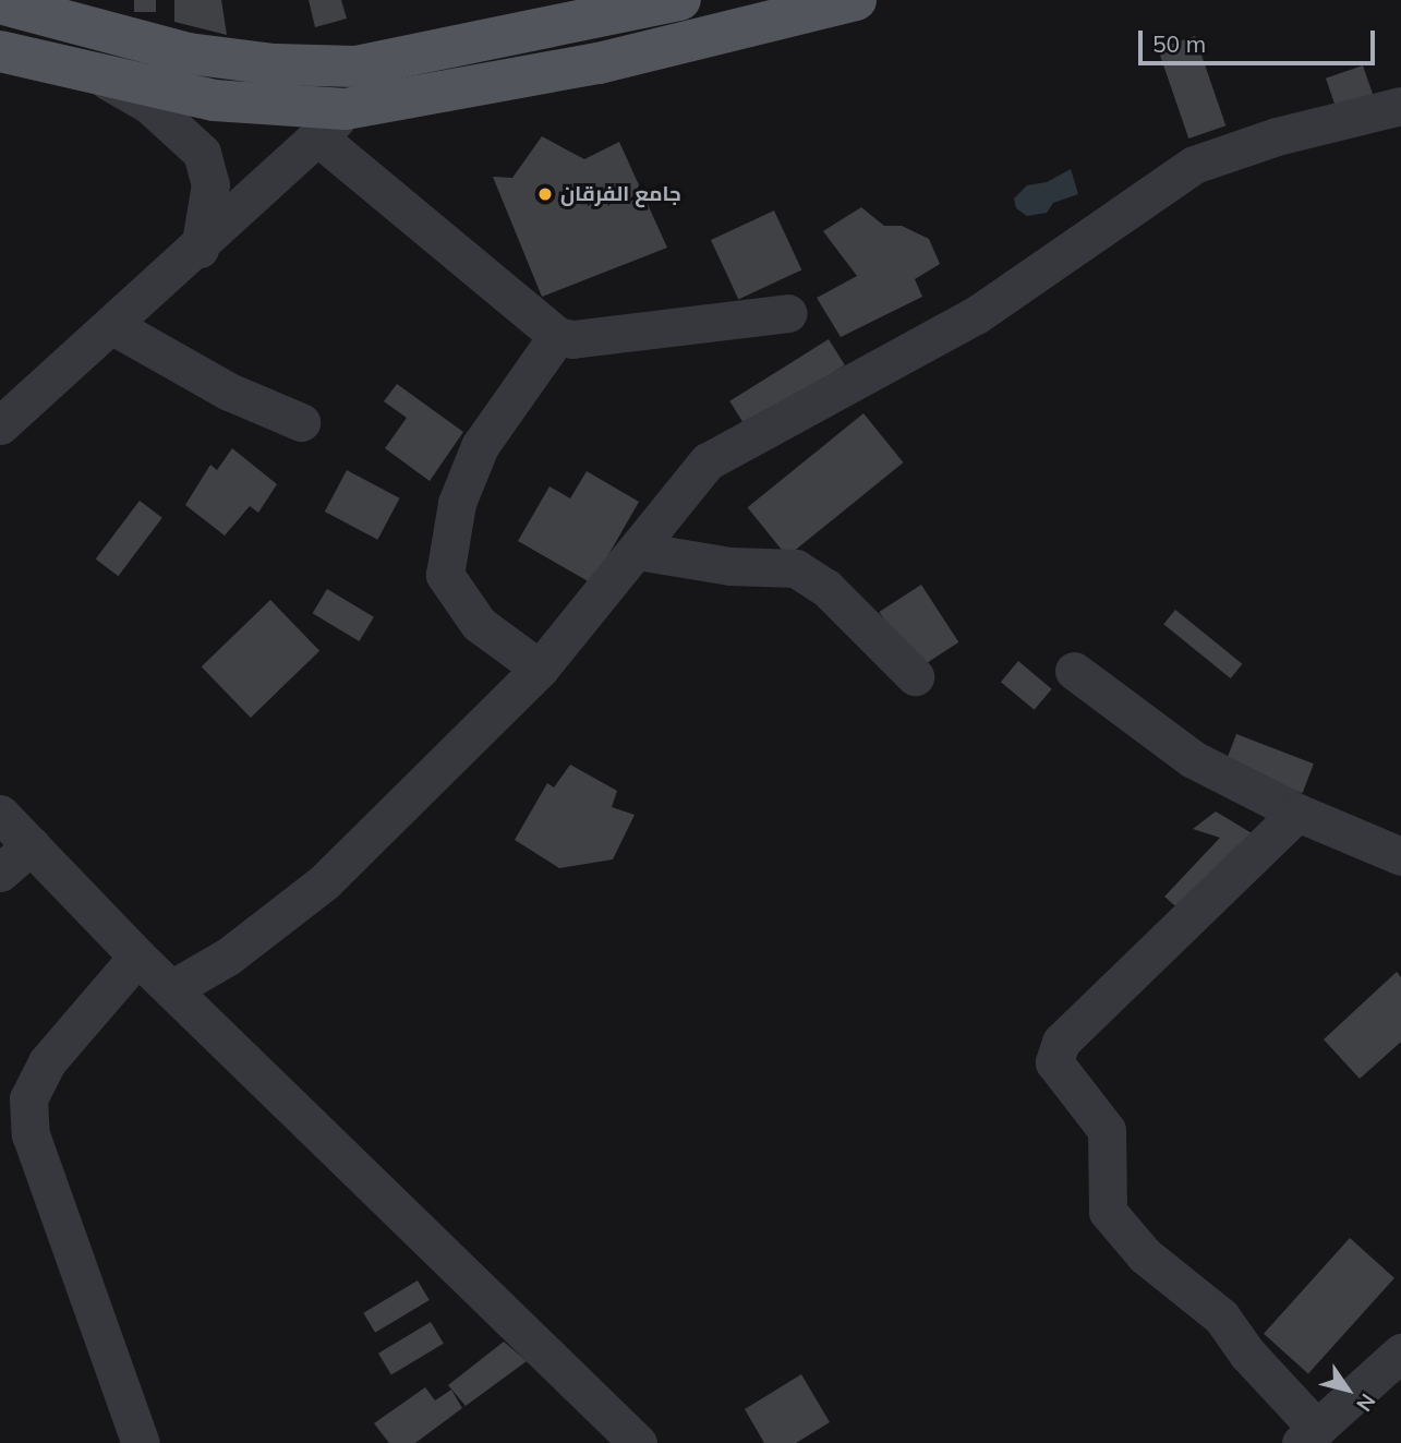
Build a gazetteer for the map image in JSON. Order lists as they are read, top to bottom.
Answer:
{
  "places": ["جامع الفرقان"],
  "scale_bar": "50 m",
  "north": "bottom right"
}
